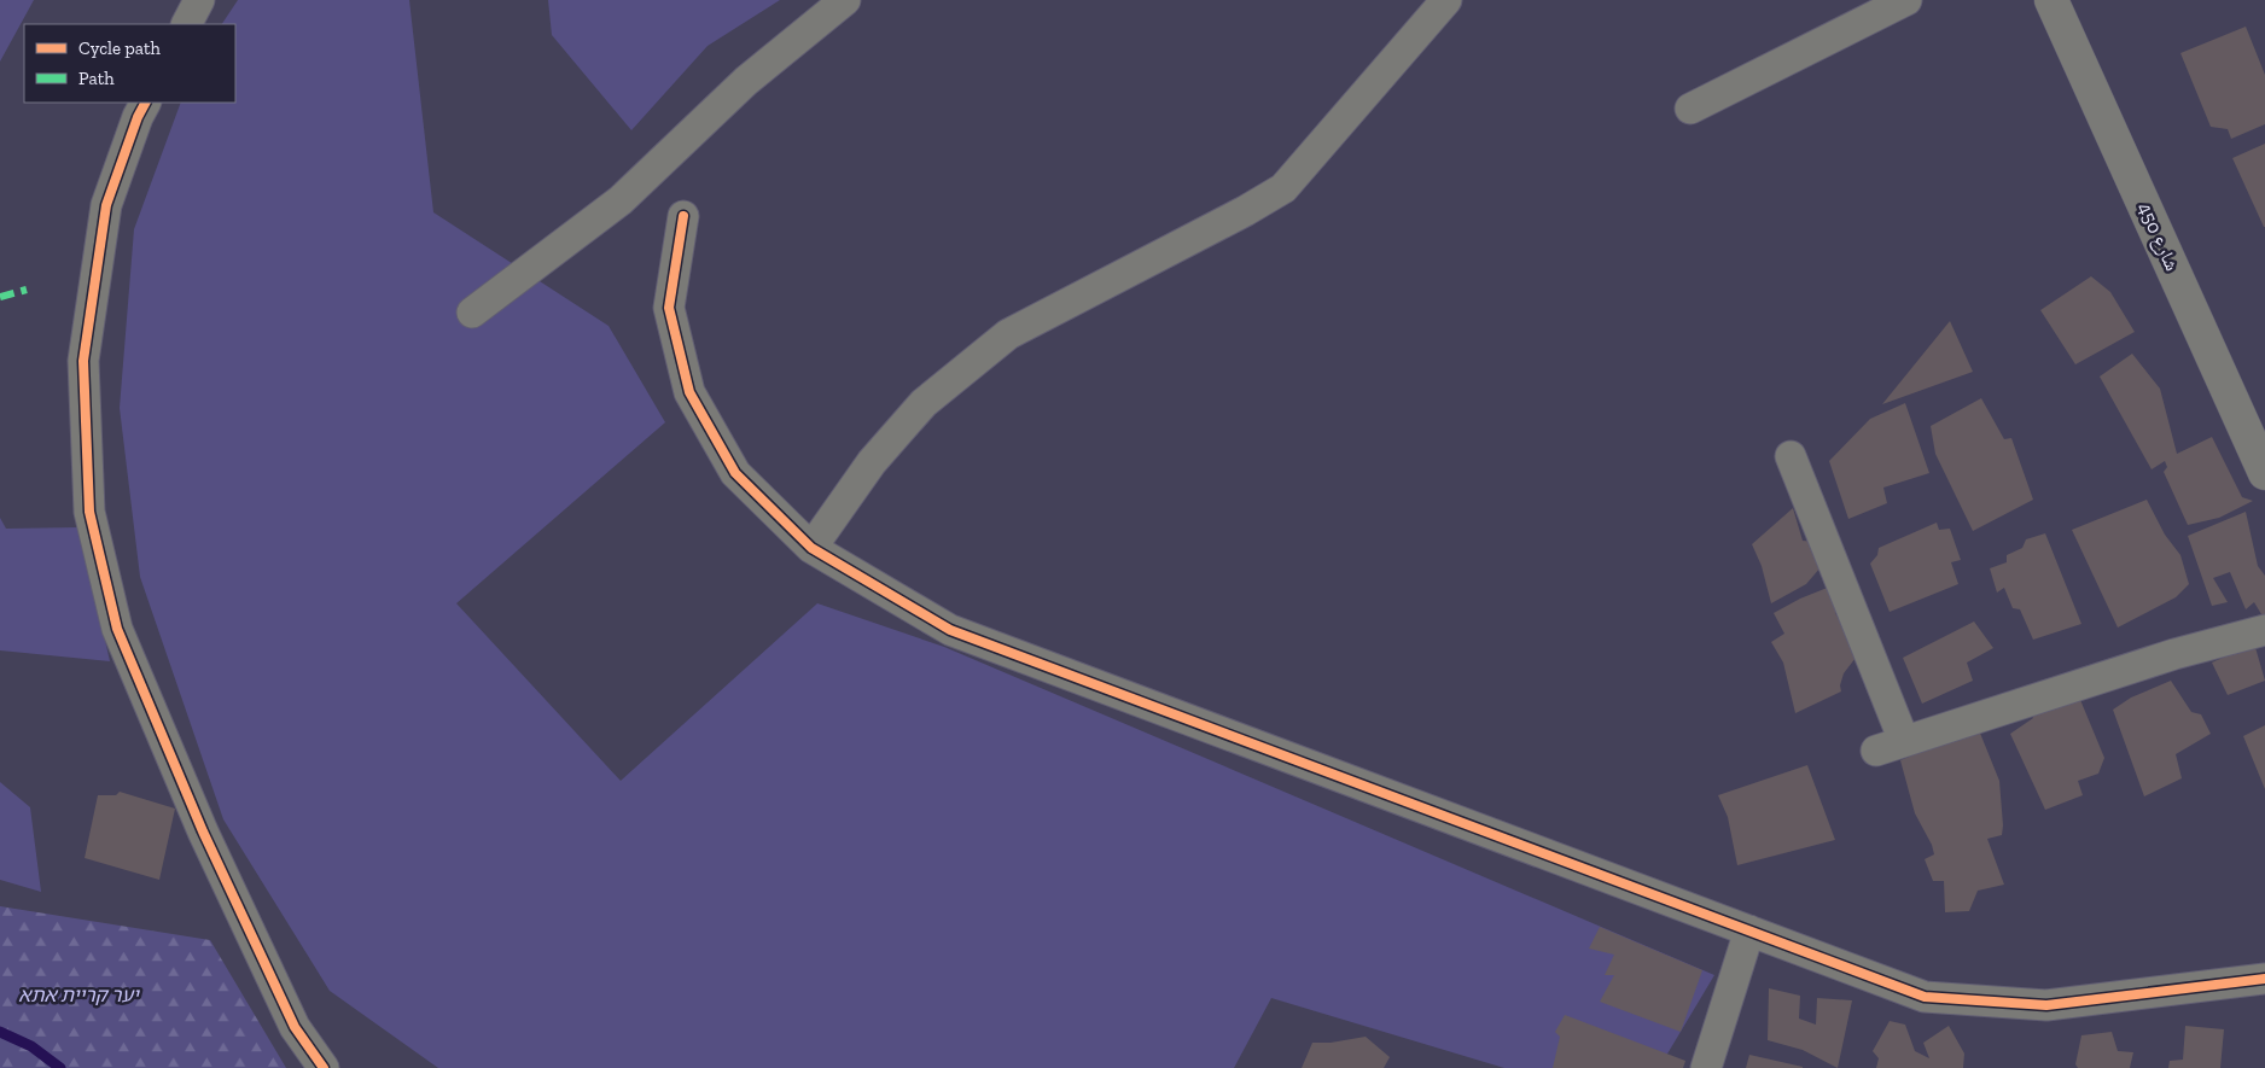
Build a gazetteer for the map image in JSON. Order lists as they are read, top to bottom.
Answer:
{
  "streets": {
    "street": ["شارع 450"]
  },
  "parks": ["יער קריית אתא"],
  "legend": ["Cycle path", "Path"]
}
